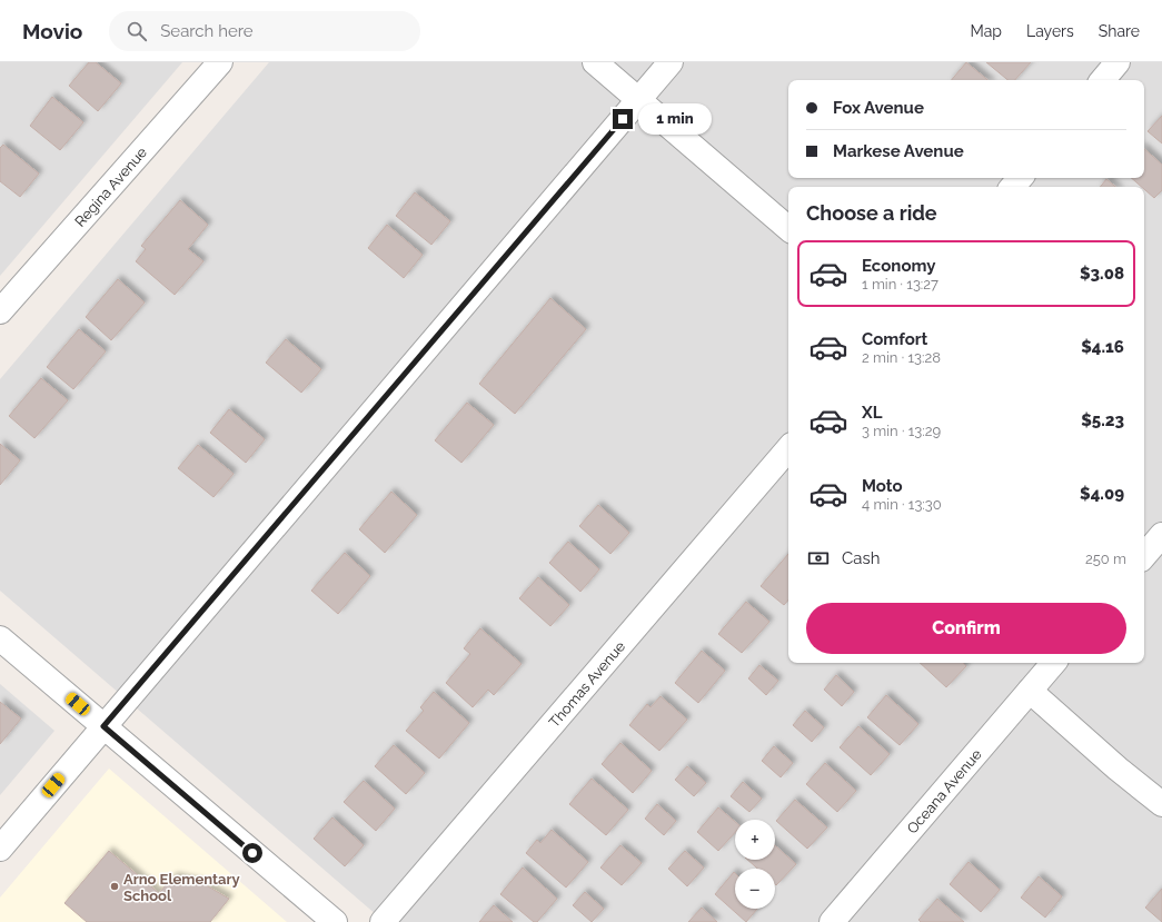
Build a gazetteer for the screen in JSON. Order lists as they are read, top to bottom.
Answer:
{
  "streets": {
    "street": ["Regina Avenue", "Thomas Avenue", "Oceana Avenue"]
  },
  "places": ["Arno Elementary School"],
  "page": {
    "header": "Movio",
    "search": "Search here",
    "nav": ["Map", "Layers", "Share"],
    "banner": ["Fox Avenue", "Markese Avenue"],
    "bubble": "1 min",
    "heading": "Choose a ride",
    "list": [
      {
        "name": "Economy",
        "note": "1 min · 13:27",
        "value": "$3.08"
      },
      {
        "name": "Comfort",
        "note": "2 min · 13:28",
        "value": "$4.16"
      },
      {
        "name": "XL",
        "note": "3 min · 13:29",
        "value": "$5.23"
      },
      {
        "name": "Moto",
        "note": "4 min · 13:30",
        "value": "$4.09"
      }
    ],
    "pay": ["Cash", "250 m"],
    "buttons": "Confirm",
    "map_buttons": ["+", "−"]
  }
}
